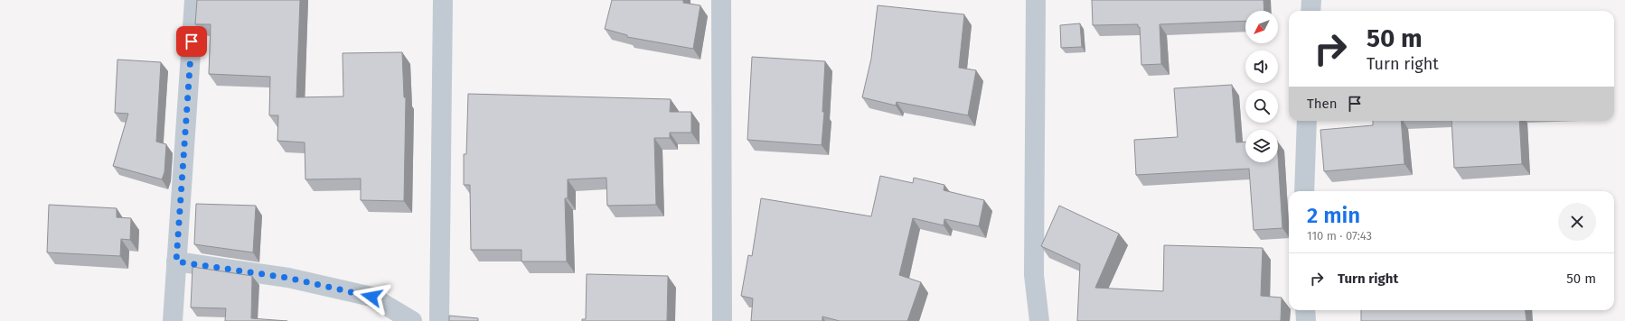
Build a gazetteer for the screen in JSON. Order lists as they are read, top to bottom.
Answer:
{
  "north": "bottom left",
  "page": {
    "turn": ["50 m", "Turn right"],
    "then": "Then",
    "heading": ["2 min", "110 m · 07:43"],
    "list": [
      {
        "name": "Turn right",
        "value": "50 m"
      }
    ]
  }
}
